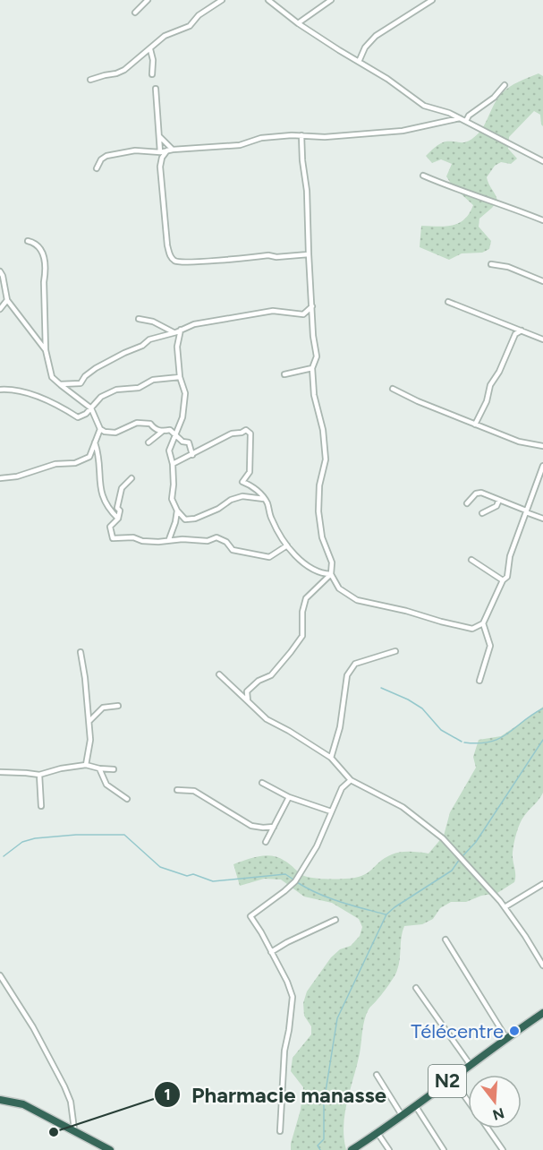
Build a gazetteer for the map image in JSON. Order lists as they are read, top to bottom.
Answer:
{
  "streets": {
    "highway": ["N2"]
  },
  "places": ["Télécentre", "Pharmacie manasse"],
  "north": "bottom"
}
